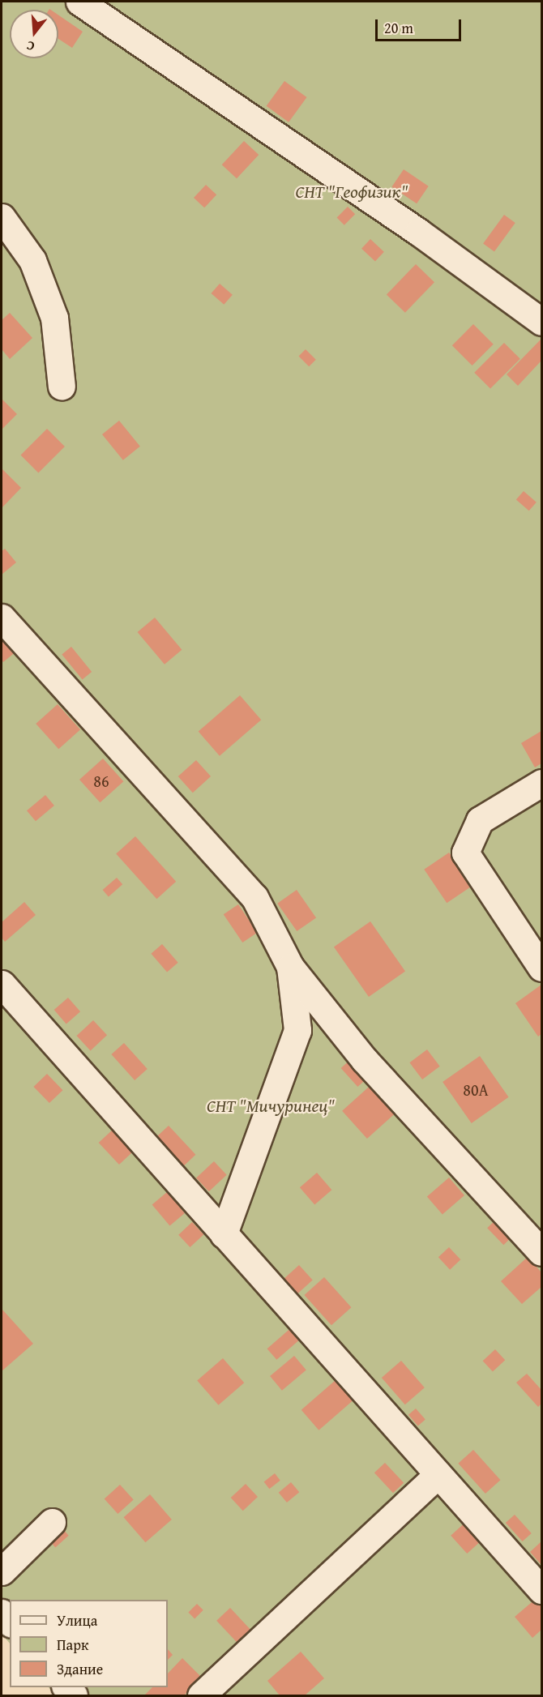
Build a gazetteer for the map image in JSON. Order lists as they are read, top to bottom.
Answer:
{
  "parks": ["СНТ \"Геофизик\"", "СНТ \"Мичуринец\""],
  "house_numbers": ["86", "80А"],
  "legend": ["Улица", "Парк", "Здание"],
  "scale_bar": "20 m",
  "north": "bottom"
}
